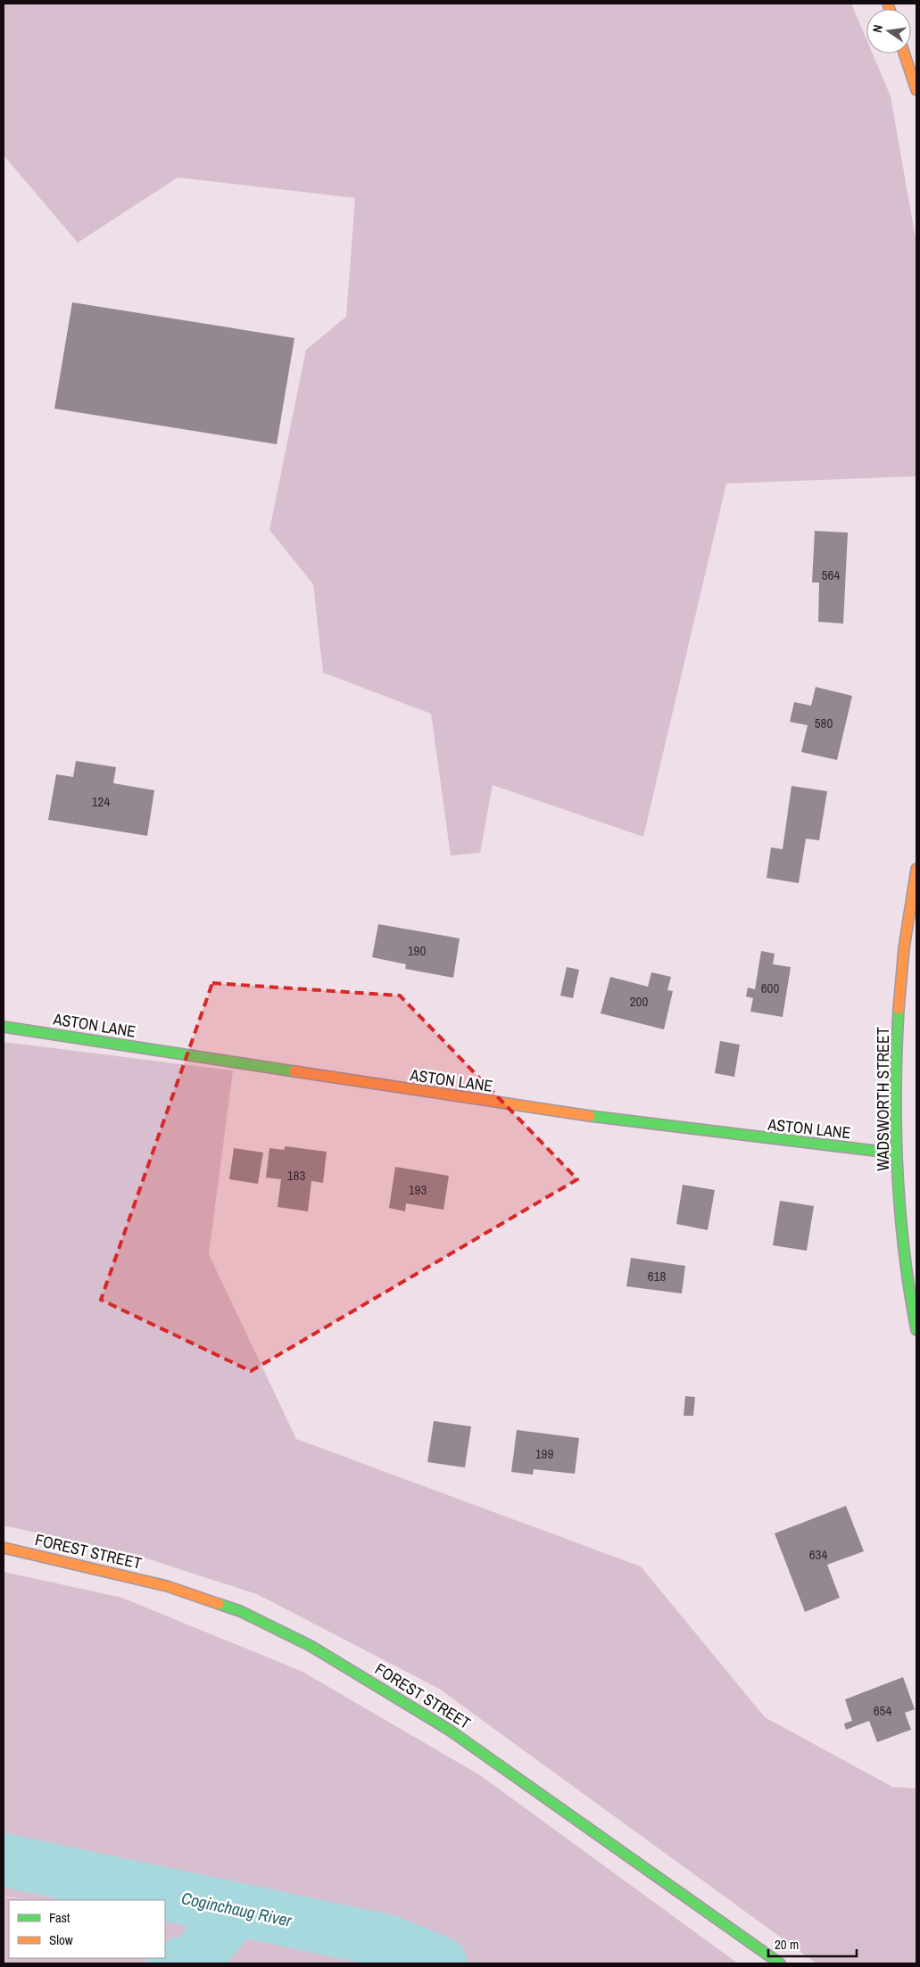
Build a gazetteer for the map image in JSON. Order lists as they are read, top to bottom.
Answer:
{
  "streets": {
    "street": ["ASTON LANE", "WADSWORTH STREET", "FOREST STREET"]
  },
  "crossings": [
    ["ASTON LANE", "WADSWORTH STREET"]
  ],
  "water": ["Coginchaug River"],
  "house_numbers": [
    "564",
    "580",
    "124",
    "190",
    "600",
    "200",
    "183",
    "193",
    "618",
    "199",
    "634",
    "654"
  ],
  "legend": ["Fast", "Slow"],
  "scale_bar": "20 m",
  "north": "left"
}
